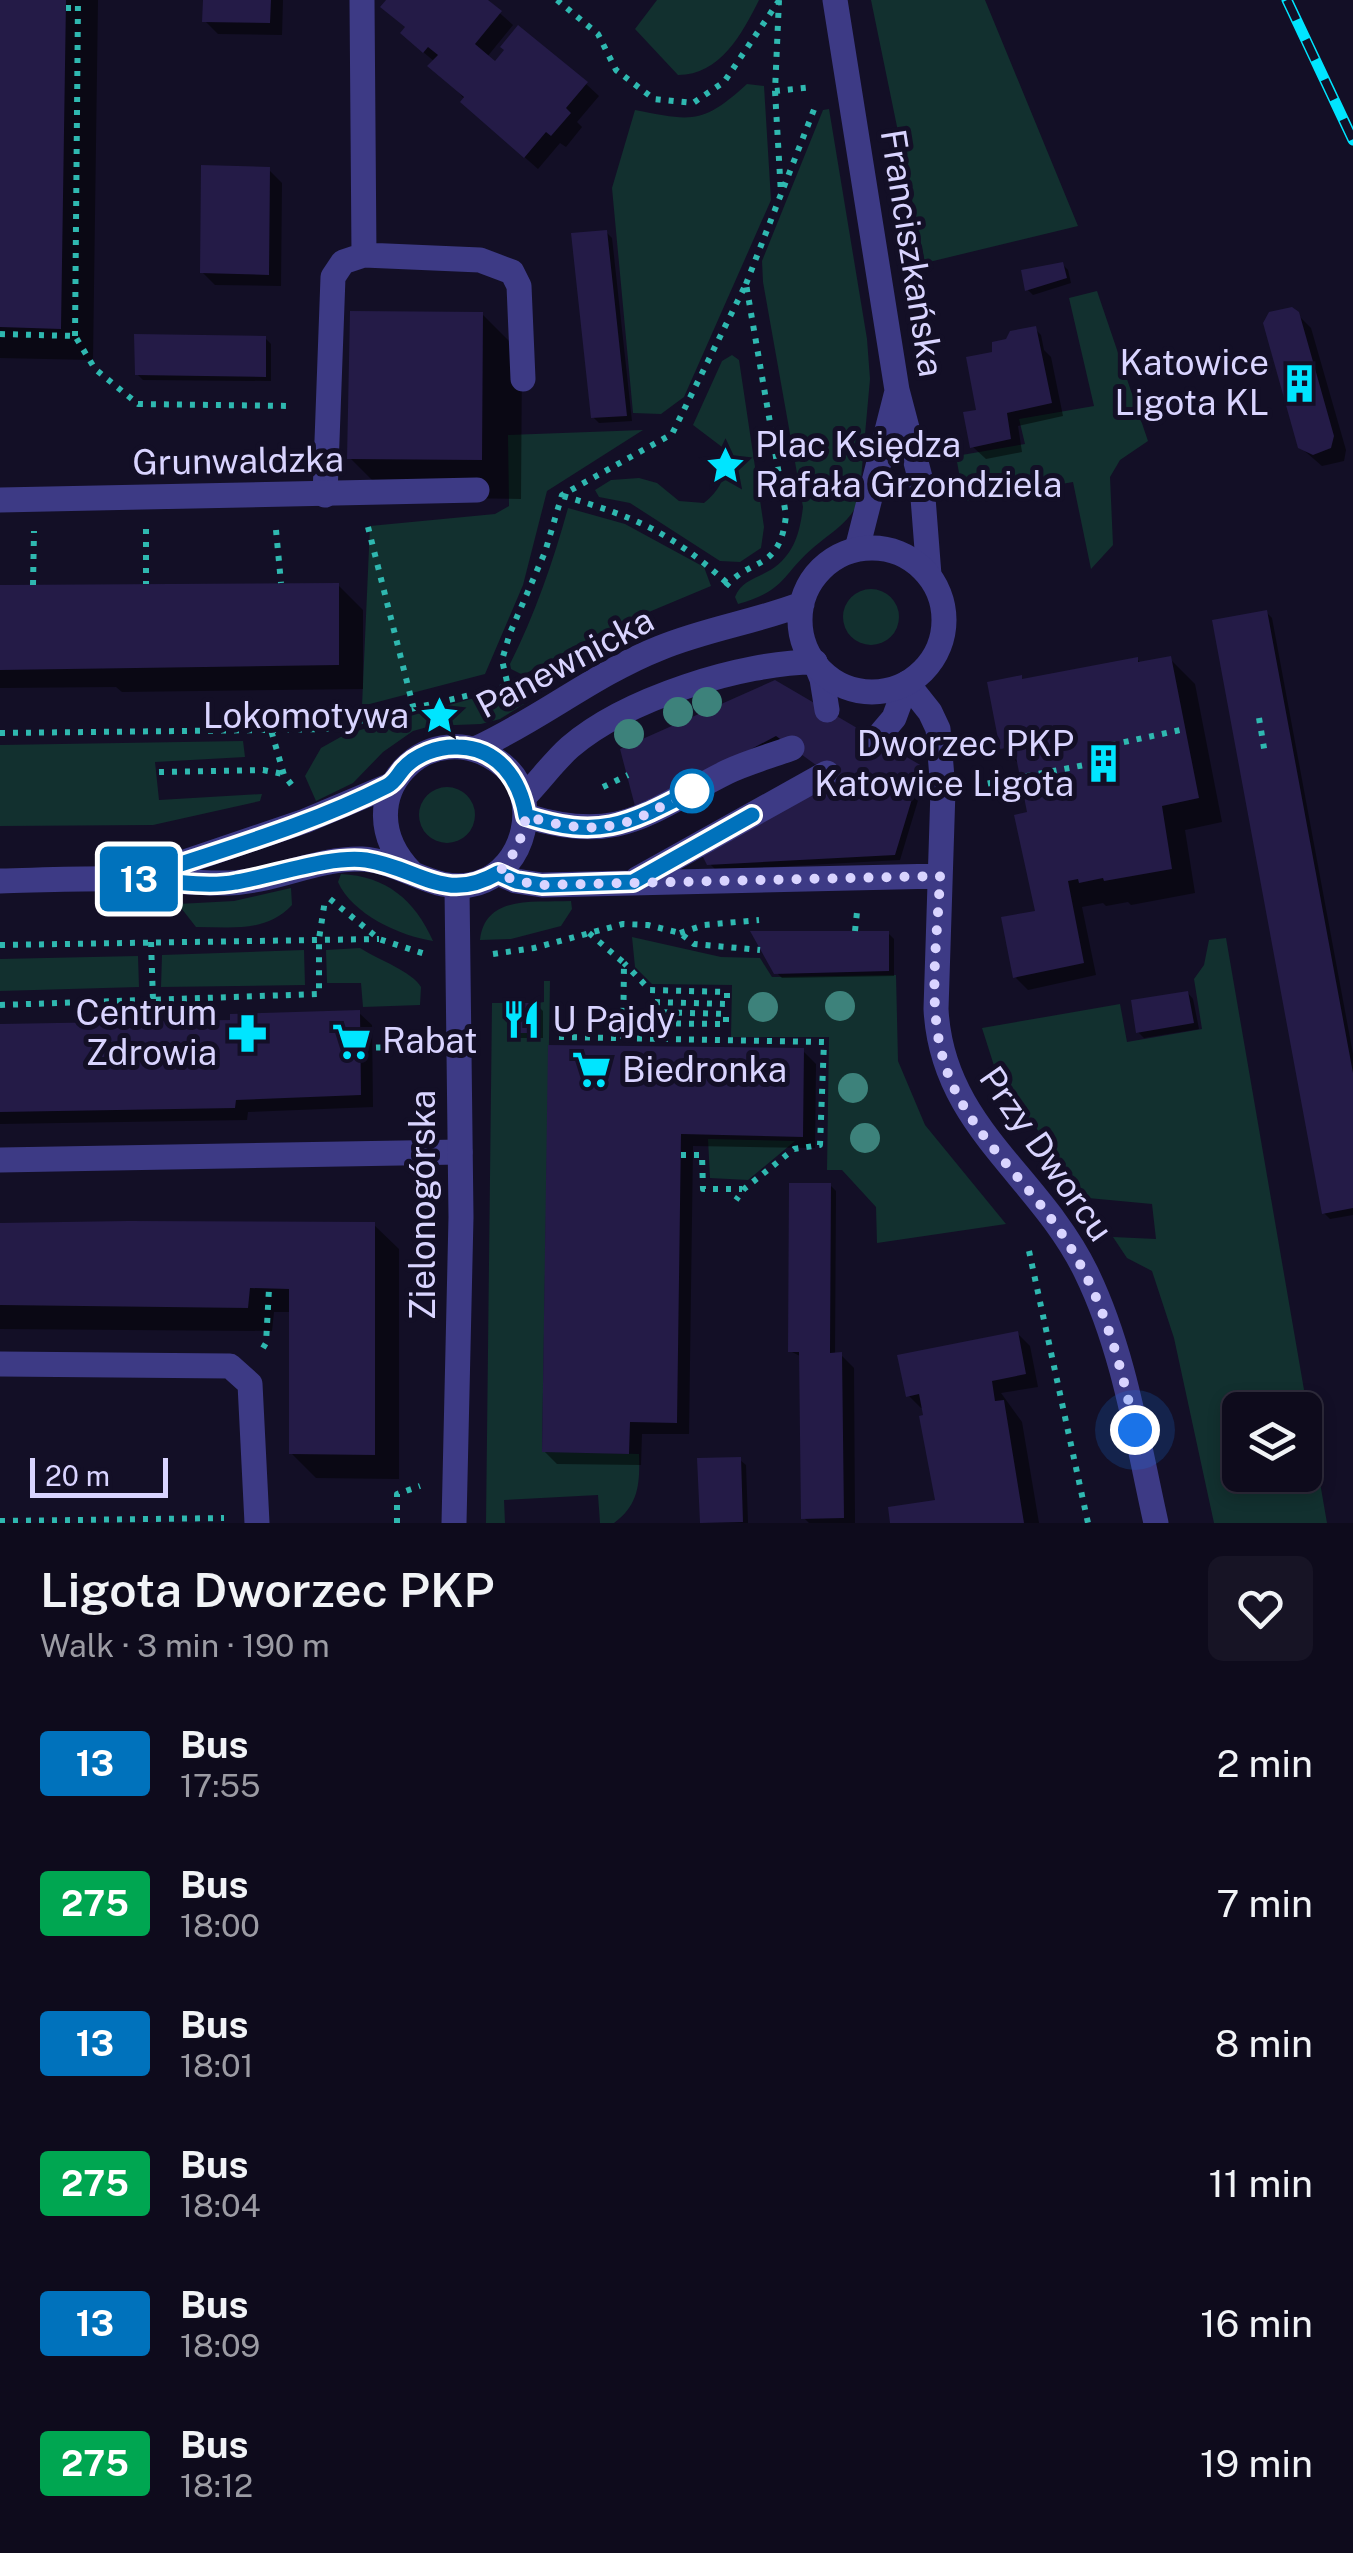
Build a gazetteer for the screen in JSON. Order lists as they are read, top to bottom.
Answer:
{
  "streets": {
    "street": [
      "Franciszkańska",
      "Grunwaldzka",
      "Panewnicka",
      "Przy Dworcu",
      "Zielonogórska"
    ]
  },
  "crossings": [
    ["Franciszkańska", "Panewnicka"],
    ["Franciszkańska", "Przy Dworcu"],
    ["Panewnicka", "Przy Dworcu"],
    ["Panewnicka", "Zielonogórska"]
  ],
  "places": {
    "building": ["Katowice Ligota KL", "Dworzec PKP Katowice Ligota"],
    "place": ["Plac Księdza Rafała Grzondziela", "Lokomotywa"],
    "restaurant": ["U Pajdy"],
    "pharmacy": ["Centrum Zdrowia"],
    "supermarket": ["Rabat", "Biedronka"]
  },
  "lines": ["bus line 13"],
  "scale_bar": "20 m",
  "page": {
    "on_map": "13",
    "scale": "20 m",
    "heading": ["Ligota Dworzec PKP", "Walk · 3 min · 190 m"],
    "list": [
      {
        "mark": "13",
        "name": "Bus",
        "note": "17:55",
        "value": "2 min"
      },
      {
        "mark": "275",
        "name": "Bus",
        "note": "18:00",
        "value": "7 min"
      },
      {
        "mark": "13",
        "name": "Bus",
        "note": "18:01",
        "value": "8 min"
      },
      {
        "mark": "275",
        "name": "Bus",
        "note": "18:04",
        "value": "11 min"
      },
      {
        "mark": "13",
        "name": "Bus",
        "note": "18:09",
        "value": "16 min"
      },
      {
        "mark": "275",
        "name": "Bus",
        "note": "18:12",
        "value": "19 min"
      }
    ]
  }
}
